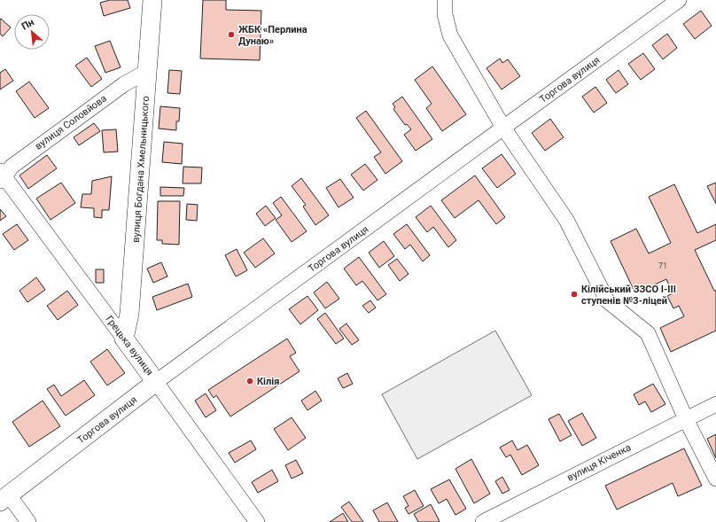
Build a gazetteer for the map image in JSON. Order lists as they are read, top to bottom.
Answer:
{
  "streets": {
    "main road": ["Торгова вулиця", "вулиця Богдана Хмельницького", "Грецька вулиця"],
    "street": ["вулиця Соловйова", "вулиця Кіченка"]
  },
  "crossings": [
    ["Торгова вулиця", "Грецька вулиця"],
    ["вулиця Соловйова", "вулиця Богдана Хмельницького"],
    ["вулиця Соловйова", "Грецька вулиця"],
    ["вулиця Богдана Хмельницького", "Грецька вулиця"]
  ],
  "places": ["ЖБК «Перлина Дунаю»", "Кілійський ЗЗСО І-ІІІ ступенів №3-ліцей", "Кілія"],
  "house_numbers": ["71"],
  "north": "top left"
}
